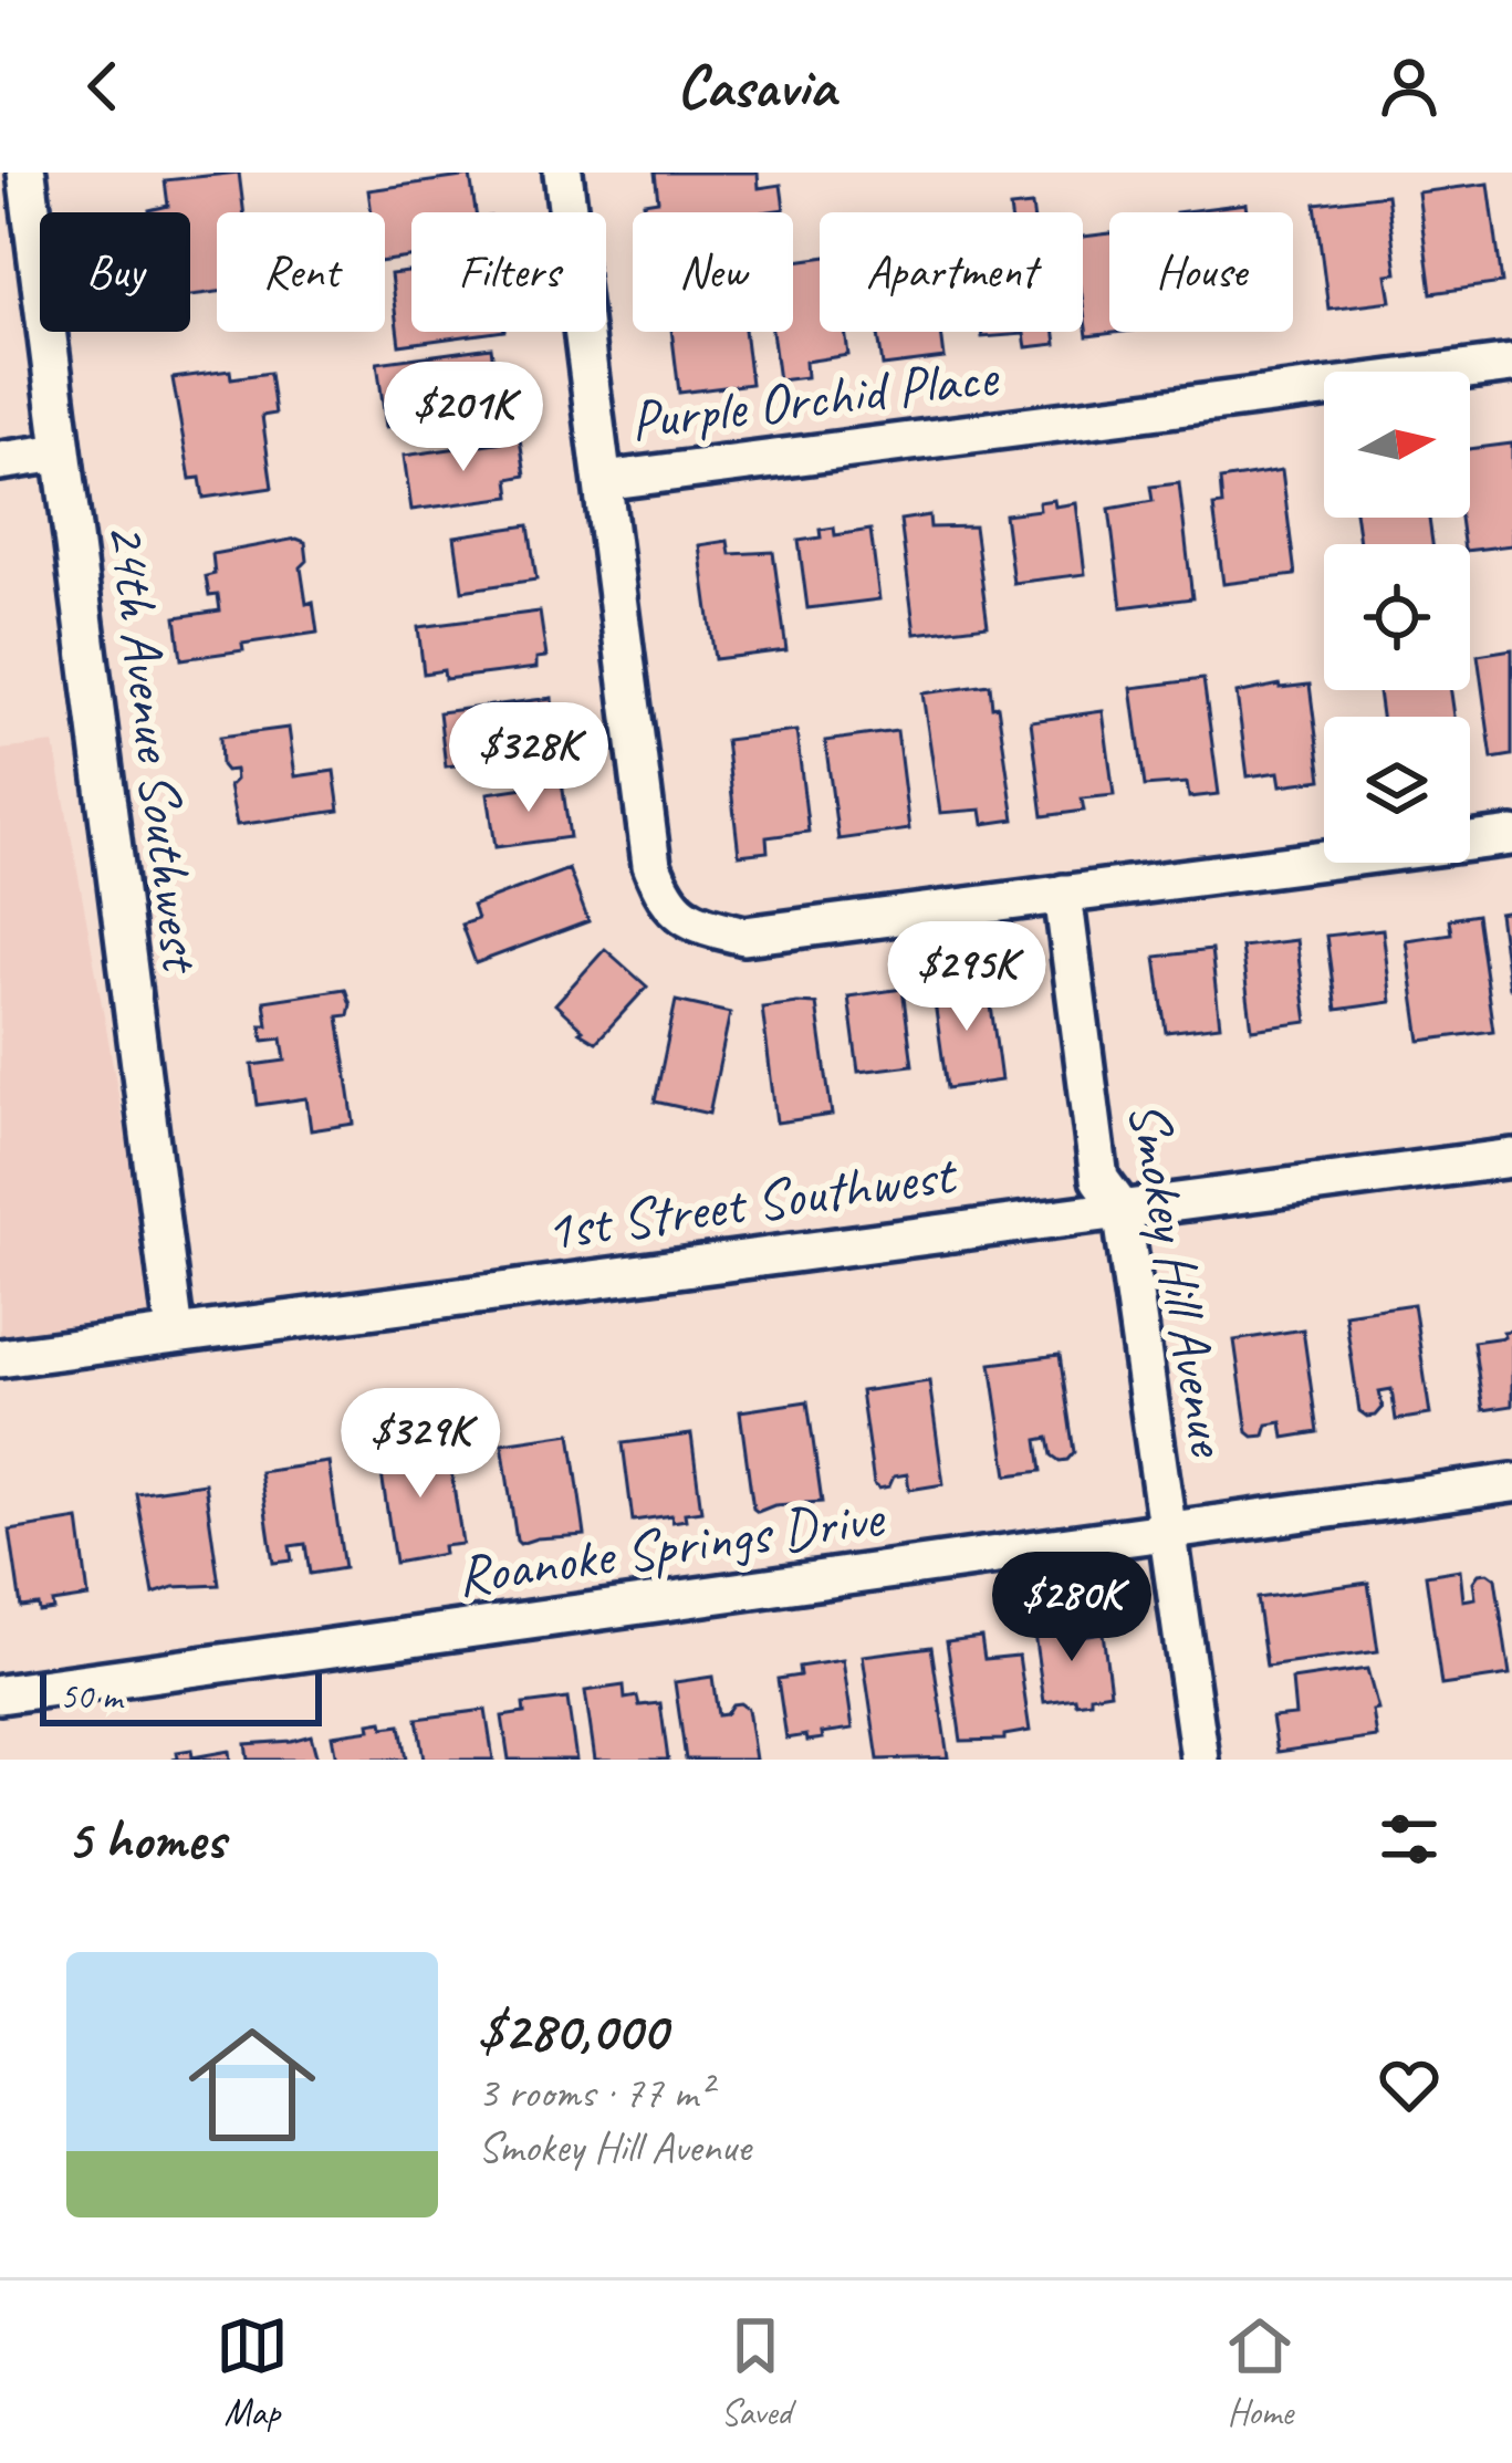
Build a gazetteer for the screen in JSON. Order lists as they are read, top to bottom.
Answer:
{
  "streets": {
    "street": [
      "Purple Orchid Place",
      "24th Avenue Southwest",
      "1st Street Southwest",
      "Smokey Hill Avenue",
      "Roanoke Springs Drive"
    ]
  },
  "crossings": [
    ["24th Avenue Southwest", "1st Street Southwest"],
    ["1st Street Southwest", "Smokey Hill Avenue"],
    ["Smokey Hill Avenue", "Roanoke Springs Drive"]
  ],
  "scale_bar": "50 m",
  "north": "right",
  "page": {
    "header": "Casavia",
    "chip": [
      "Buy",
      "Rent",
      "Filters",
      "New",
      "Apartment",
      "House"
    ],
    "price": [
      "$201K",
      "$328K",
      "$295K",
      "$329K",
      "$280K"
    ],
    "scale": "50 m",
    "heading": "5 homes",
    "list": [
      {
        "name": "$280,000",
        "note": "3 rooms · 77 m² · Smokey Hill Avenue"
      }
    ],
    "tabs": ["Map", "Saved", "Home"]
  }
}
